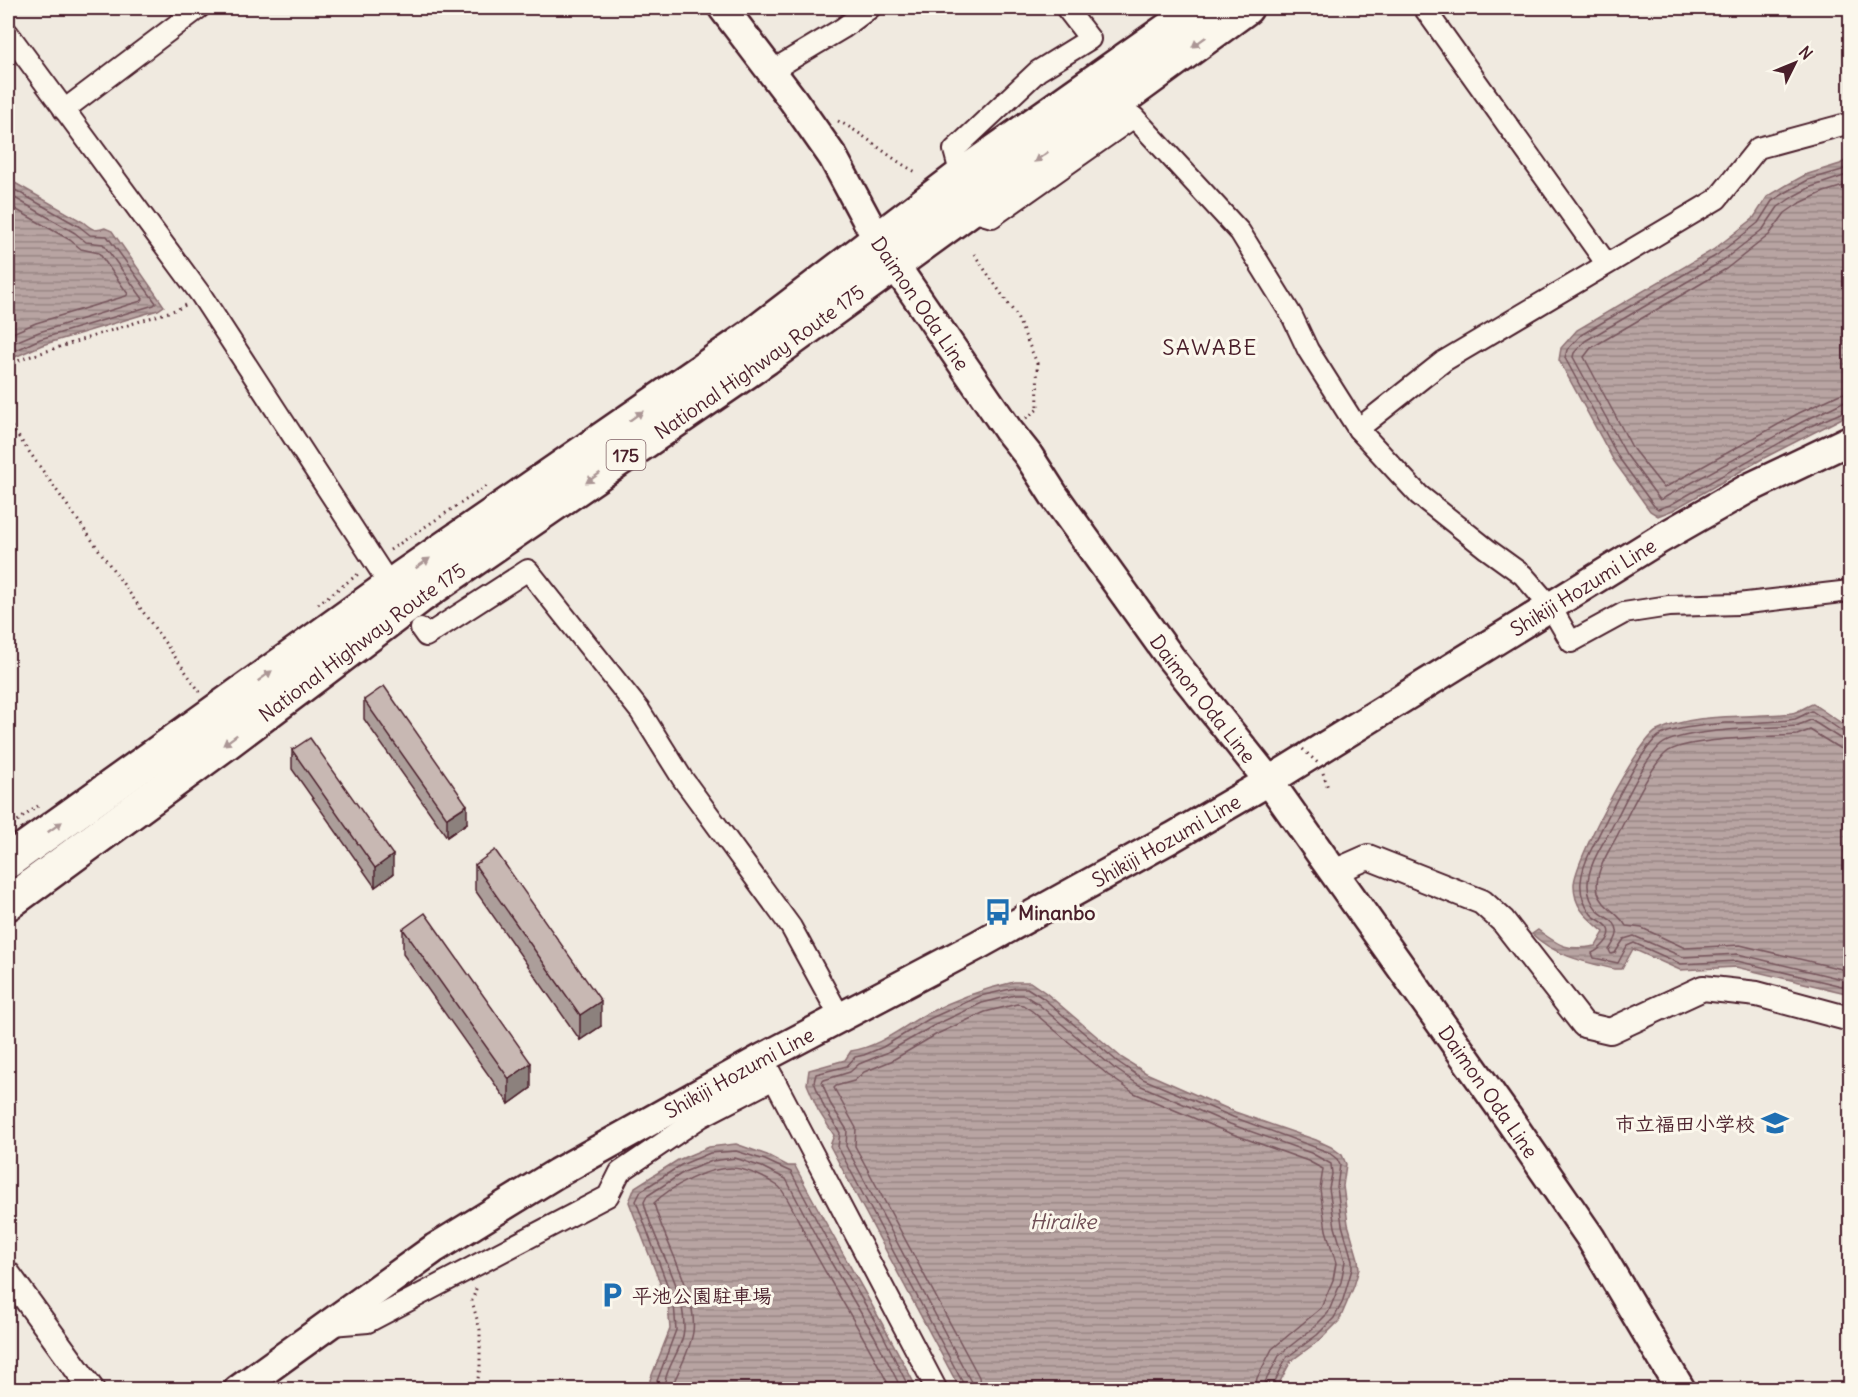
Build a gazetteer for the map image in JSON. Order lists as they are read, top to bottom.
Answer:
{
  "streets": {
    "highway": ["National Highway Route 175", "175"],
    "main road": ["Daimon Oda Line", "Shikiji Hozumi Line"]
  },
  "crossings": [
    ["Daimon Oda Line", "National Highway Route 175"],
    ["Daimon Oda Line", "Shikiji Hozumi Line"]
  ],
  "districts": ["SAWABE"],
  "water": ["Hiraike"],
  "places": {
    "bus stop": ["Minanbo"],
    "school or university": ["市立福田小学校"],
    "parking": ["平池公園駐車場"]
  },
  "north": "top right"
}
